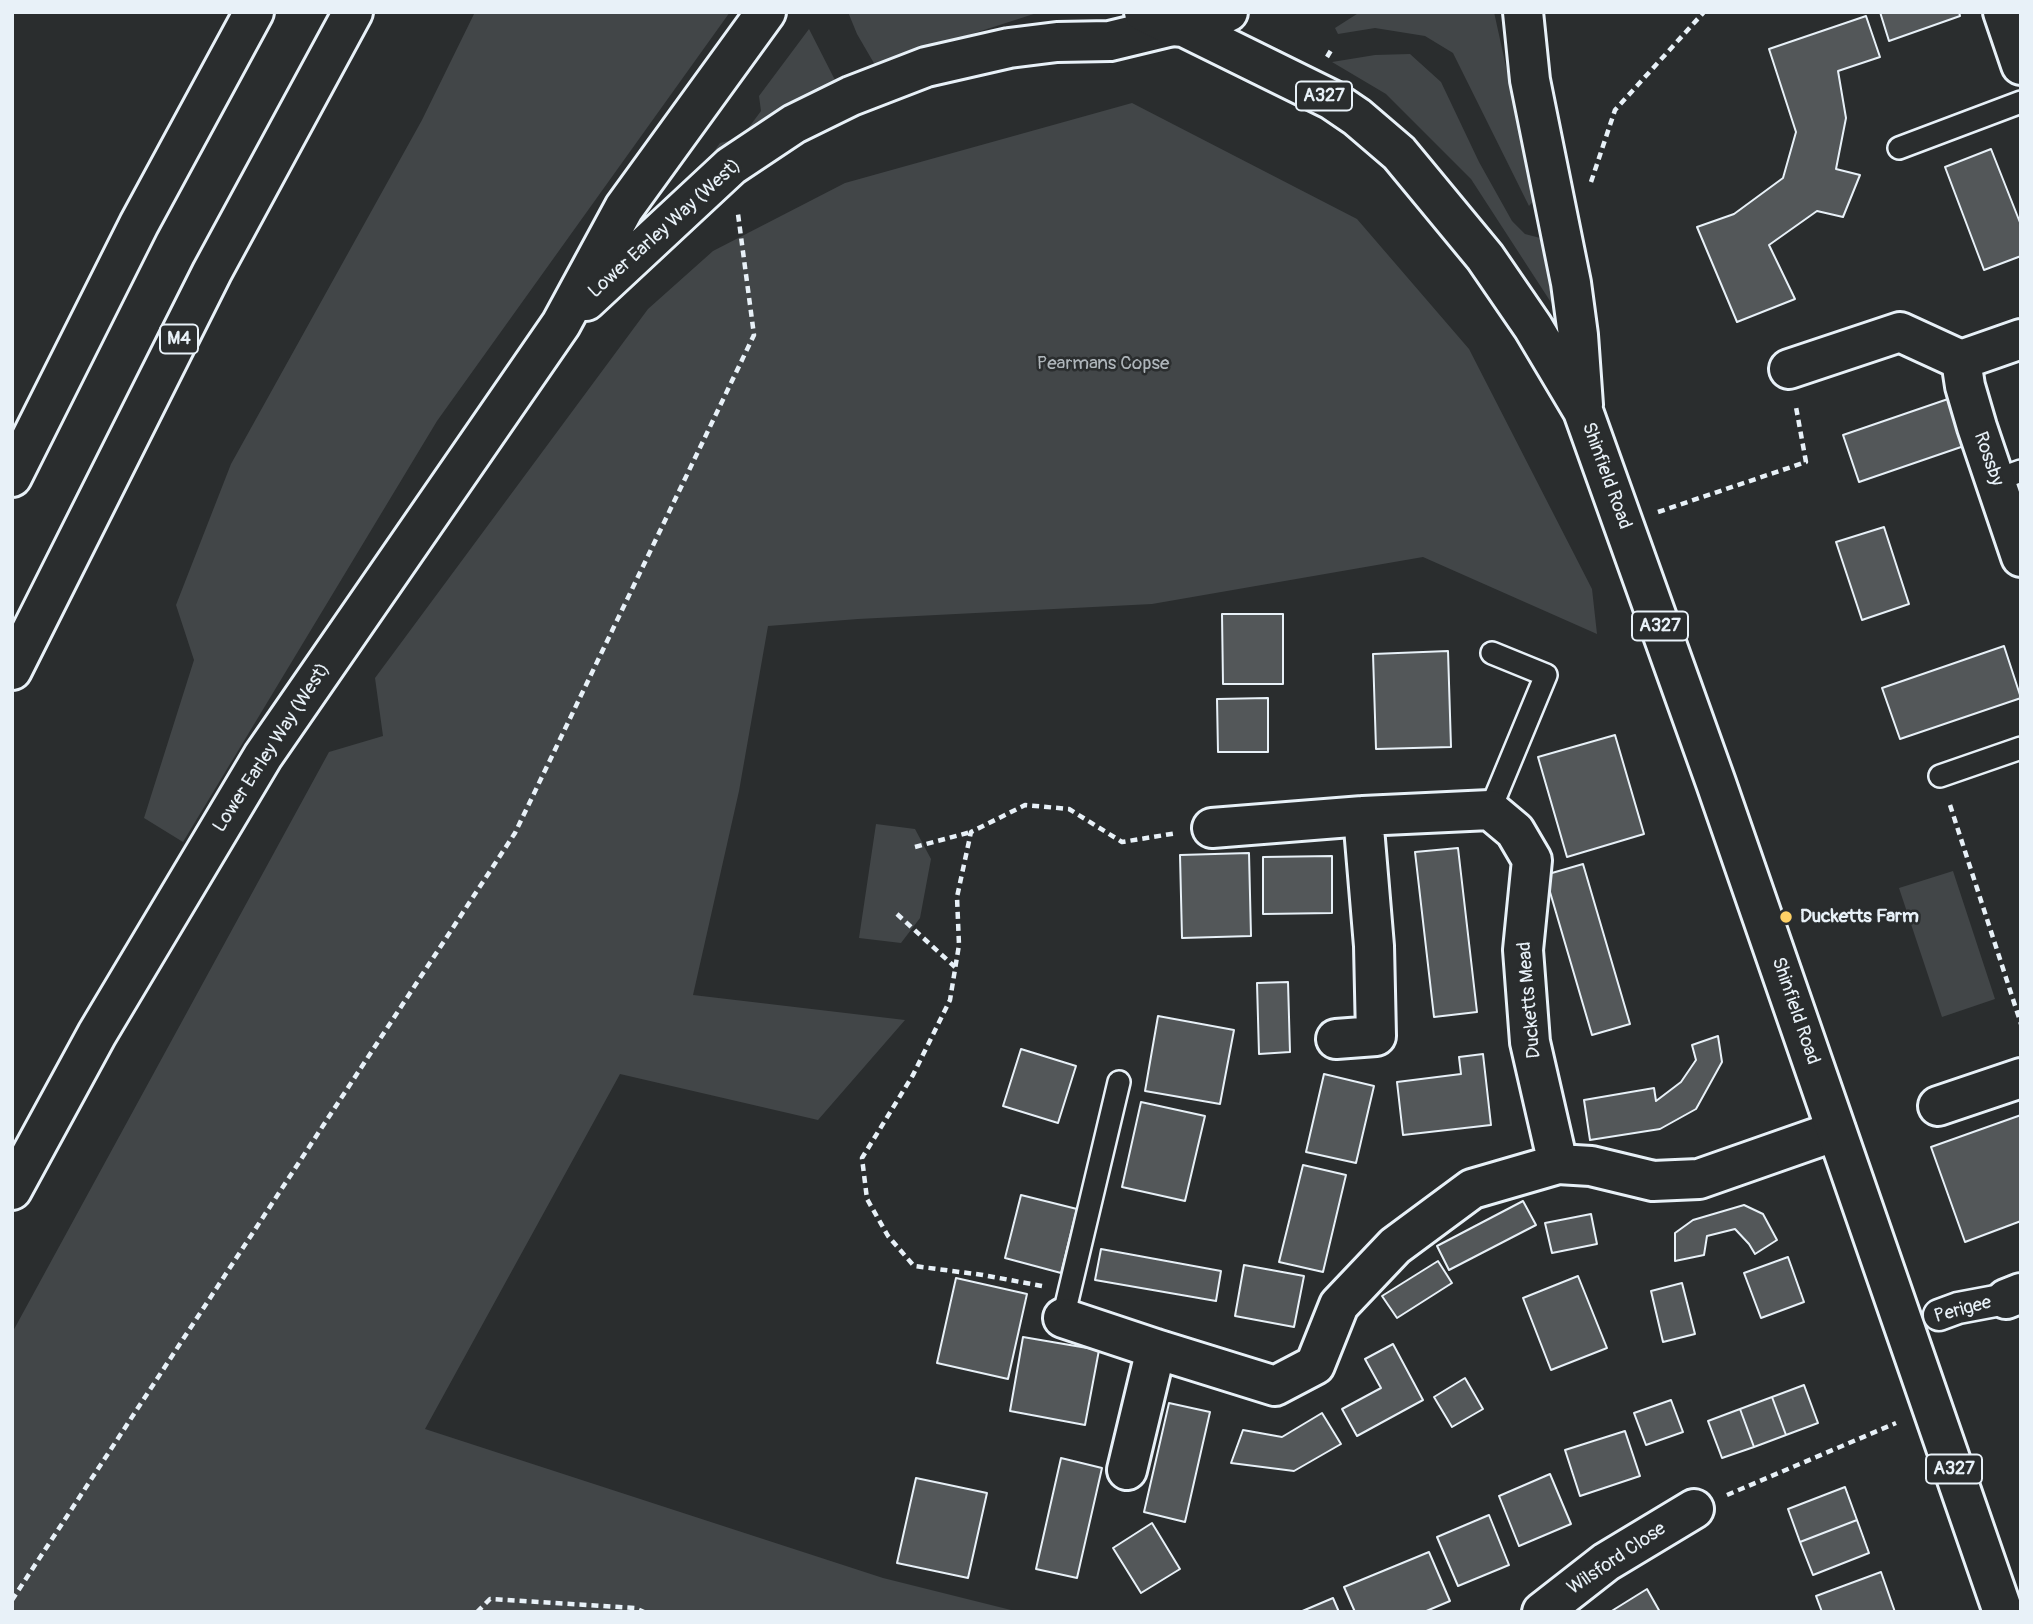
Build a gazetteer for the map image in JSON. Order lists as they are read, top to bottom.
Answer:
{
  "streets": {
    "main road": [
      "A327",
      "Lower Earley Way (West)",
      "M4",
      "Rossby",
      "Shinfield Road",
      "Ducketts Mead",
      "Wilsford Close"
    ],
    "street": ["Perigee"]
  },
  "crossings": [
    ["Lower Earley Way (West)", "Shinfield Road"],
    ["Shinfield Road", "Perigee"]
  ],
  "parks": ["Pearmans Copse"],
  "places": ["Ducketts Farm"]
}
